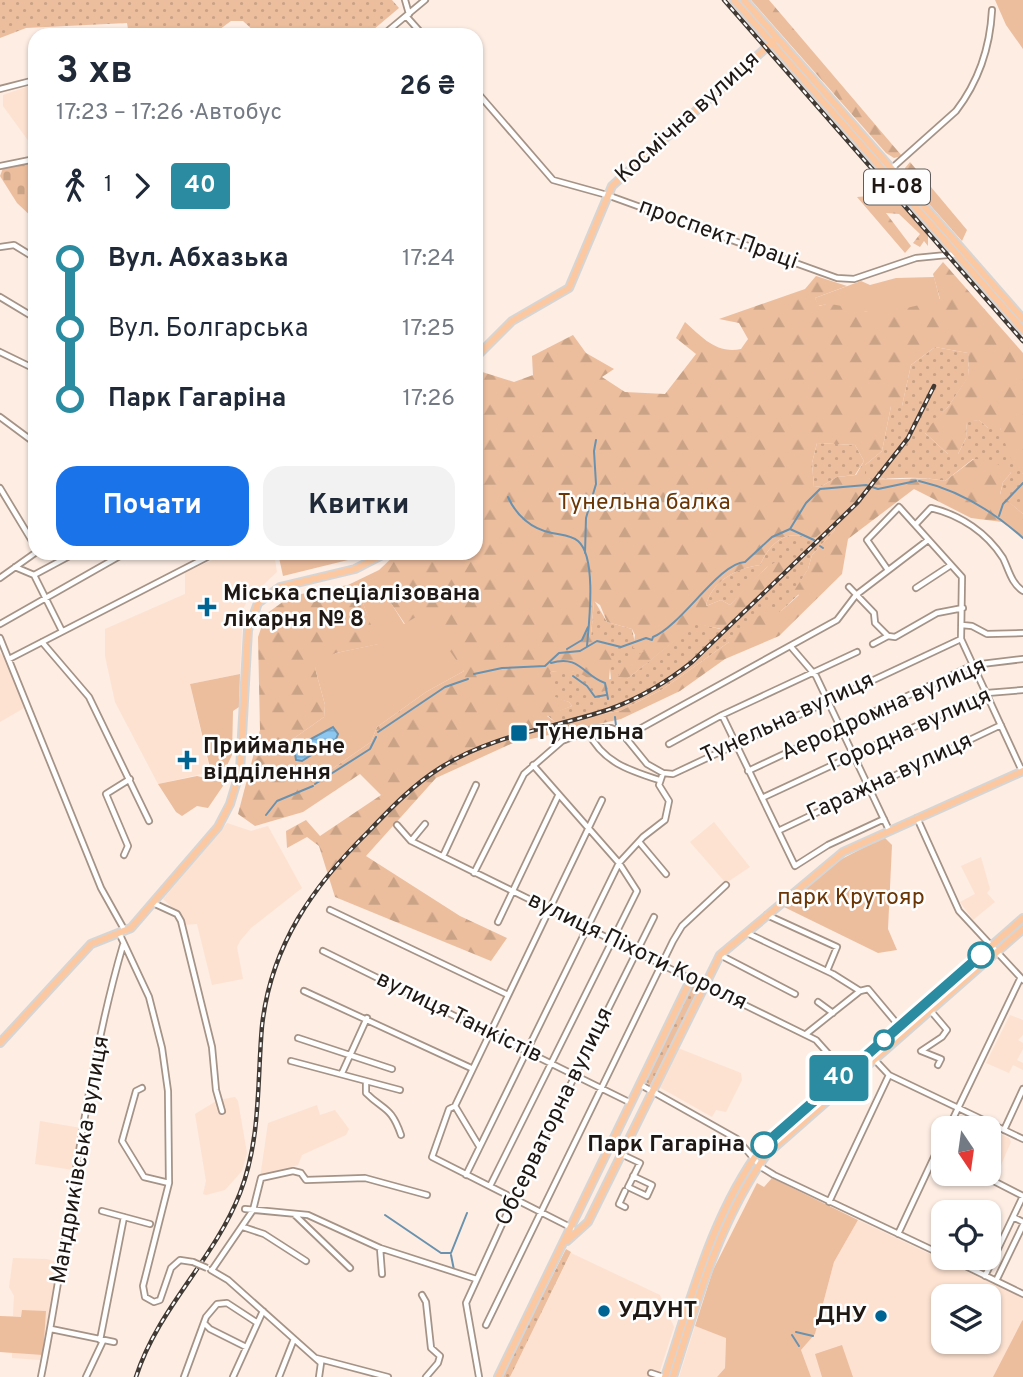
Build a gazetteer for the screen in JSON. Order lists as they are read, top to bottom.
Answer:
{
  "streets": {
    "main road": ["Космічна вулиця", "Н-08", "вулиця Піхоти Короля"],
    "street": [
      "проспект Праці",
      "Аеродромна вулиця",
      "Тунельна вулиця",
      "Городна вулиця",
      "Гаражна вулиця",
      "вулиця Танкістів",
      "Обсерваторна вулиця",
      "Мандриківська вулиця"
    ]
  },
  "crossings": [
    ["Космічна вулиця", "Н-08"],
    ["Космічна вулиця", "проспект Праці"],
    ["Н-08", "проспект Праці"],
    ["вулиця Піхоти Короля", "Обсерваторна вулиця"],
    ["вулиця Танкістів", "Обсерваторна вулиця"]
  ],
  "parks": ["Тунельна балка", "парк Крутояр"],
  "places": {
    "health": ["Міська спеціалізована лікарня № 8", "Приймальне відділення"],
    "transit": ["Тунельна"],
    "other": ["Парк Гагаріна", "УДУНТ", "ДНУ"]
  },
  "lines": ["bus line 40"],
  "north": "bottom",
  "page": {
    "on_map": "40",
    "heading": ["3 хв", "17:23 – 17:26 · Автобус", "26 ₴"],
    "legs": ["1", "40"],
    "list": [
      {
        "name": "Вул. Абхазька",
        "value": "17:24"
      },
      {
        "name": "Вул. Болгарська",
        "value": "17:25"
      },
      {
        "name": "Парк Гагаріна",
        "value": "17:26"
      }
    ],
    "buttons": ["Почати", "Квитки"]
  }
}
